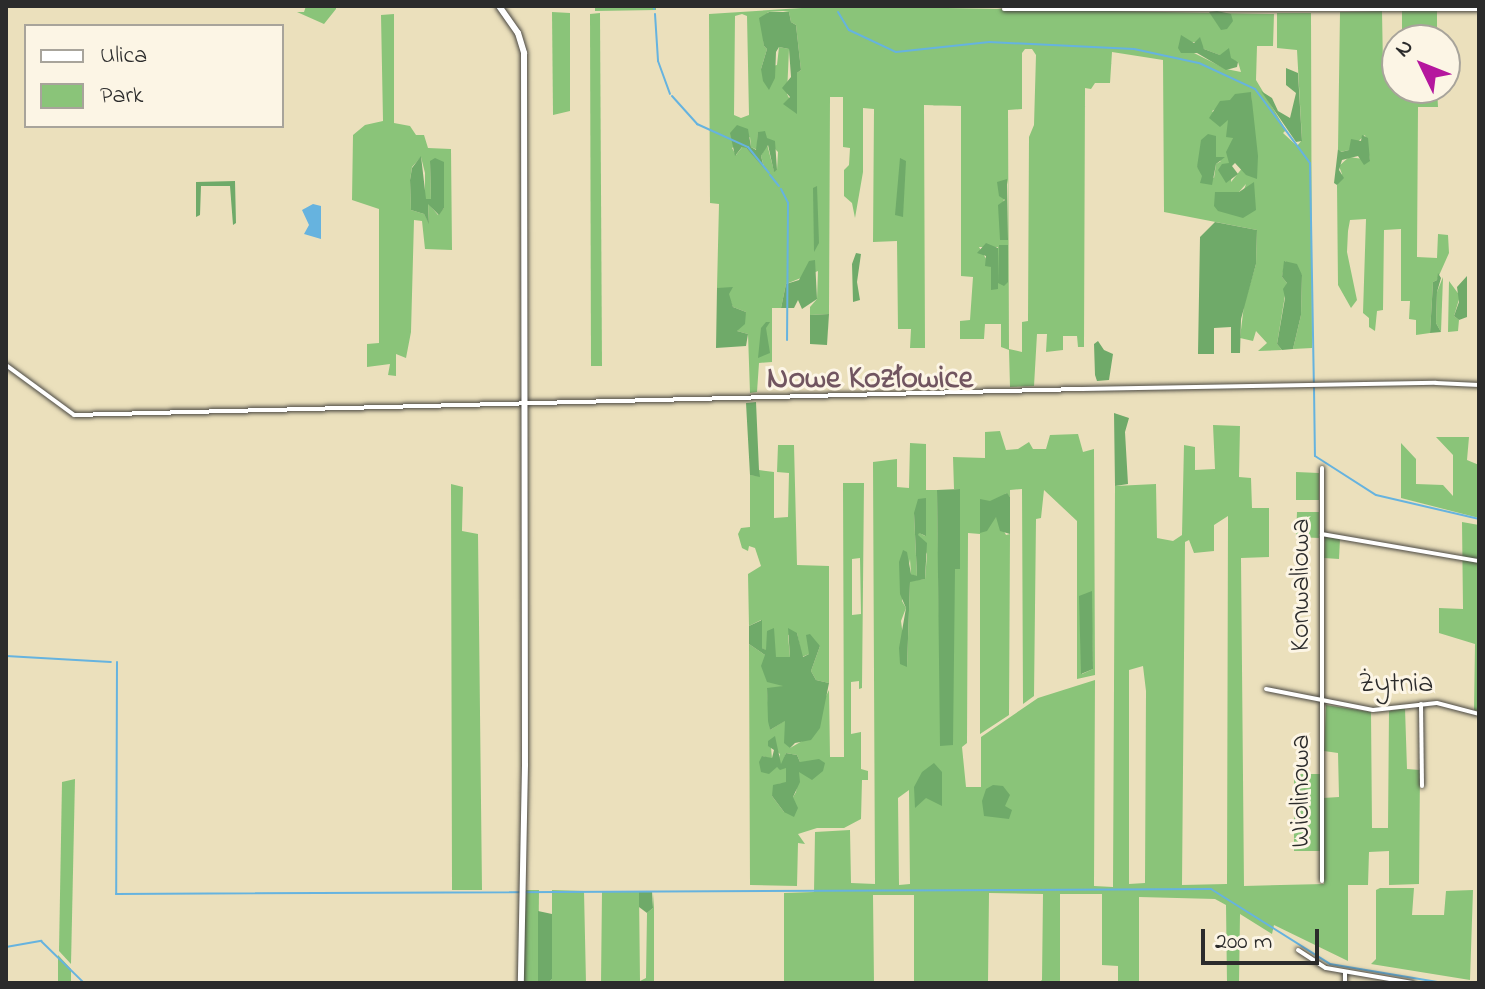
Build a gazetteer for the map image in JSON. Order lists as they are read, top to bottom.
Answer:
{
  "streets": {
    "street": ["Konwaliowa", "Żytnia", "Wiolinowa"]
  },
  "crossings": [
    ["Konwaliowa", "Żytnia"],
    ["Konwaliowa", "Wiolinowa"],
    ["Żytnia", "Wiolinowa"]
  ],
  "districts": ["Nowe Kozłowice"],
  "legend": ["Ulica", "Park"],
  "scale_bar": "200 m",
  "north": "top left"
}
